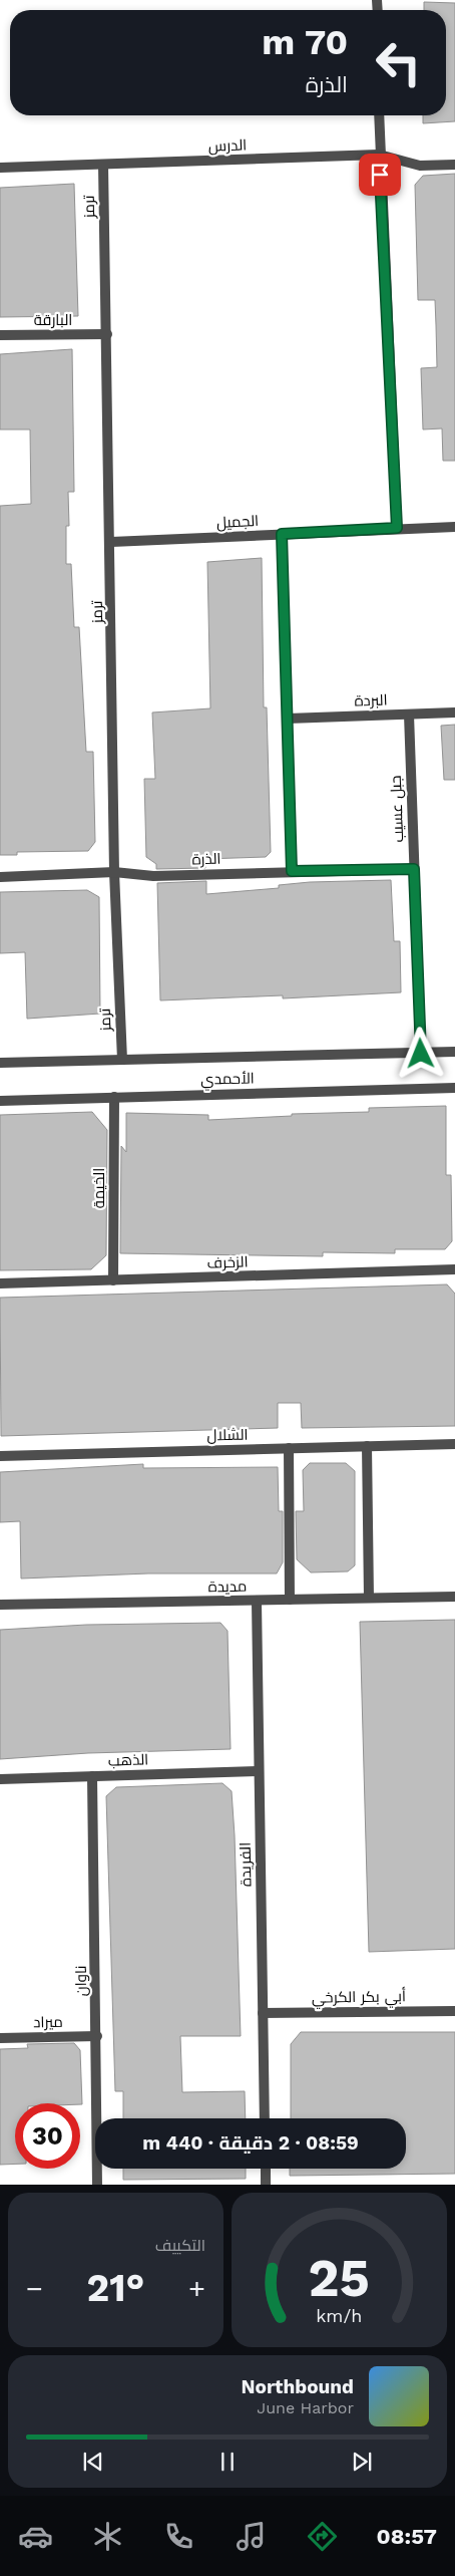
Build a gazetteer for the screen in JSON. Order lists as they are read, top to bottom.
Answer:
{
  "streets": {
    "street": [
      "الدرس",
      "ترمز",
      "البارقة",
      "الجميل",
      "البردة",
      "جبل عسيب",
      "الذرة",
      "الأحمدي",
      "الخيمة",
      "الزخرف",
      "الشلال",
      "مديدة",
      "الذهب",
      "الفريدة",
      "ناوان",
      "أبي بكر الكرخي",
      "ميراد"
    ]
  },
  "crossings": [
    ["الدرس", "ترمز"],
    ["ترمز", "البارقة"],
    ["ترمز", "الجميل"],
    ["ترمز", "الذرة"],
    ["ترمز", "الأحمدي"],
    ["البردة", "جبل عسيب"],
    ["جبل عسيب", "الذرة"],
    ["جبل عسيب", "الأحمدي"],
    ["الأحمدي", "الخيمة"],
    ["الخيمة", "الزخرف"],
    ["مديدة", "الفريدة"],
    ["الذهب", "الفريدة"],
    ["الذهب", "ناوان"],
    ["الفريدة", "أبي بكر الكرخي"],
    ["ناوان", "ميراد"]
  ],
  "page": {
    "turn": ["70 m", "الذرة"],
    "limit": "30",
    "trip": "08:59 · 2 دقيقة · 440 m",
    "tile": "التكييف",
    "heat": ["−", "21°", "+"],
    "song": ["Northbound", "June Harbor"],
    "tabs": "08:57",
    "gauge": ["25", "km/h"]
  }
}
